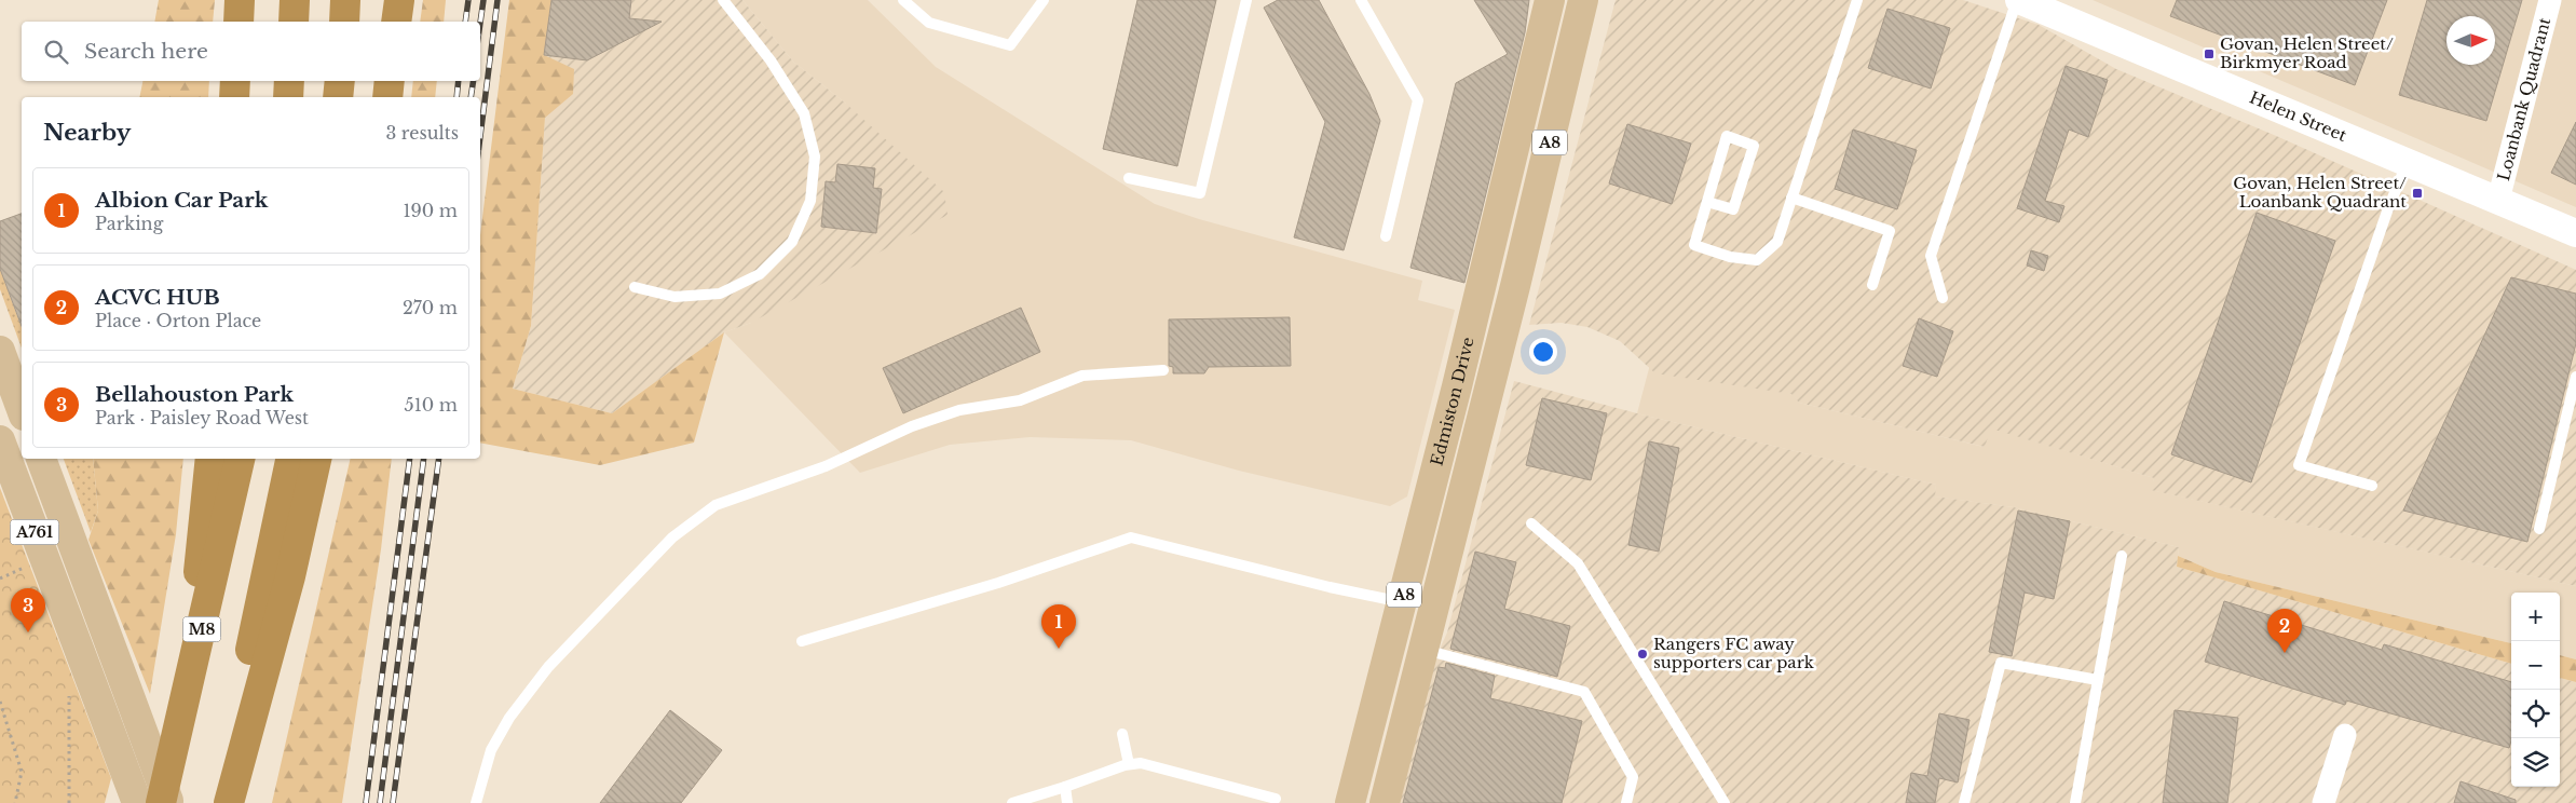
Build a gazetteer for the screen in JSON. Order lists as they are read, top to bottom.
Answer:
{
  "streets": {
    "highway": ["M8"],
    "main road": ["A8", "Edmiston Drive", "A761"],
    "street": ["Loanbank Quadrant", "Helen Street"]
  },
  "crossings": [
    ["Loanbank Quadrant", "Helen Street"]
  ],
  "places": {
    "transit": ["Govan, Helen Street/ Birkmyer Road", "Govan, Helen Street/ Loanbank Quadrant"],
    "other": ["Rangers FC away supporters car park"]
  },
  "north": "right",
  "page": {
    "search": "Search here",
    "heading": ["Nearby", "3 results"],
    "list": [
      {
        "mark": "1",
        "name": "Albion Car Park",
        "note": "Parking",
        "value": "190 m"
      },
      {
        "mark": "2",
        "name": "ACVC HUB",
        "note": "Place · Orton Place",
        "value": "270 m"
      },
      {
        "mark": "3",
        "name": "Bellahouston Park",
        "note": "Park · Paisley Road West",
        "value": "510 m"
      }
    ],
    "pins": ["3", "1", "2"],
    "map_buttons": ["+", "−"]
  }
}
